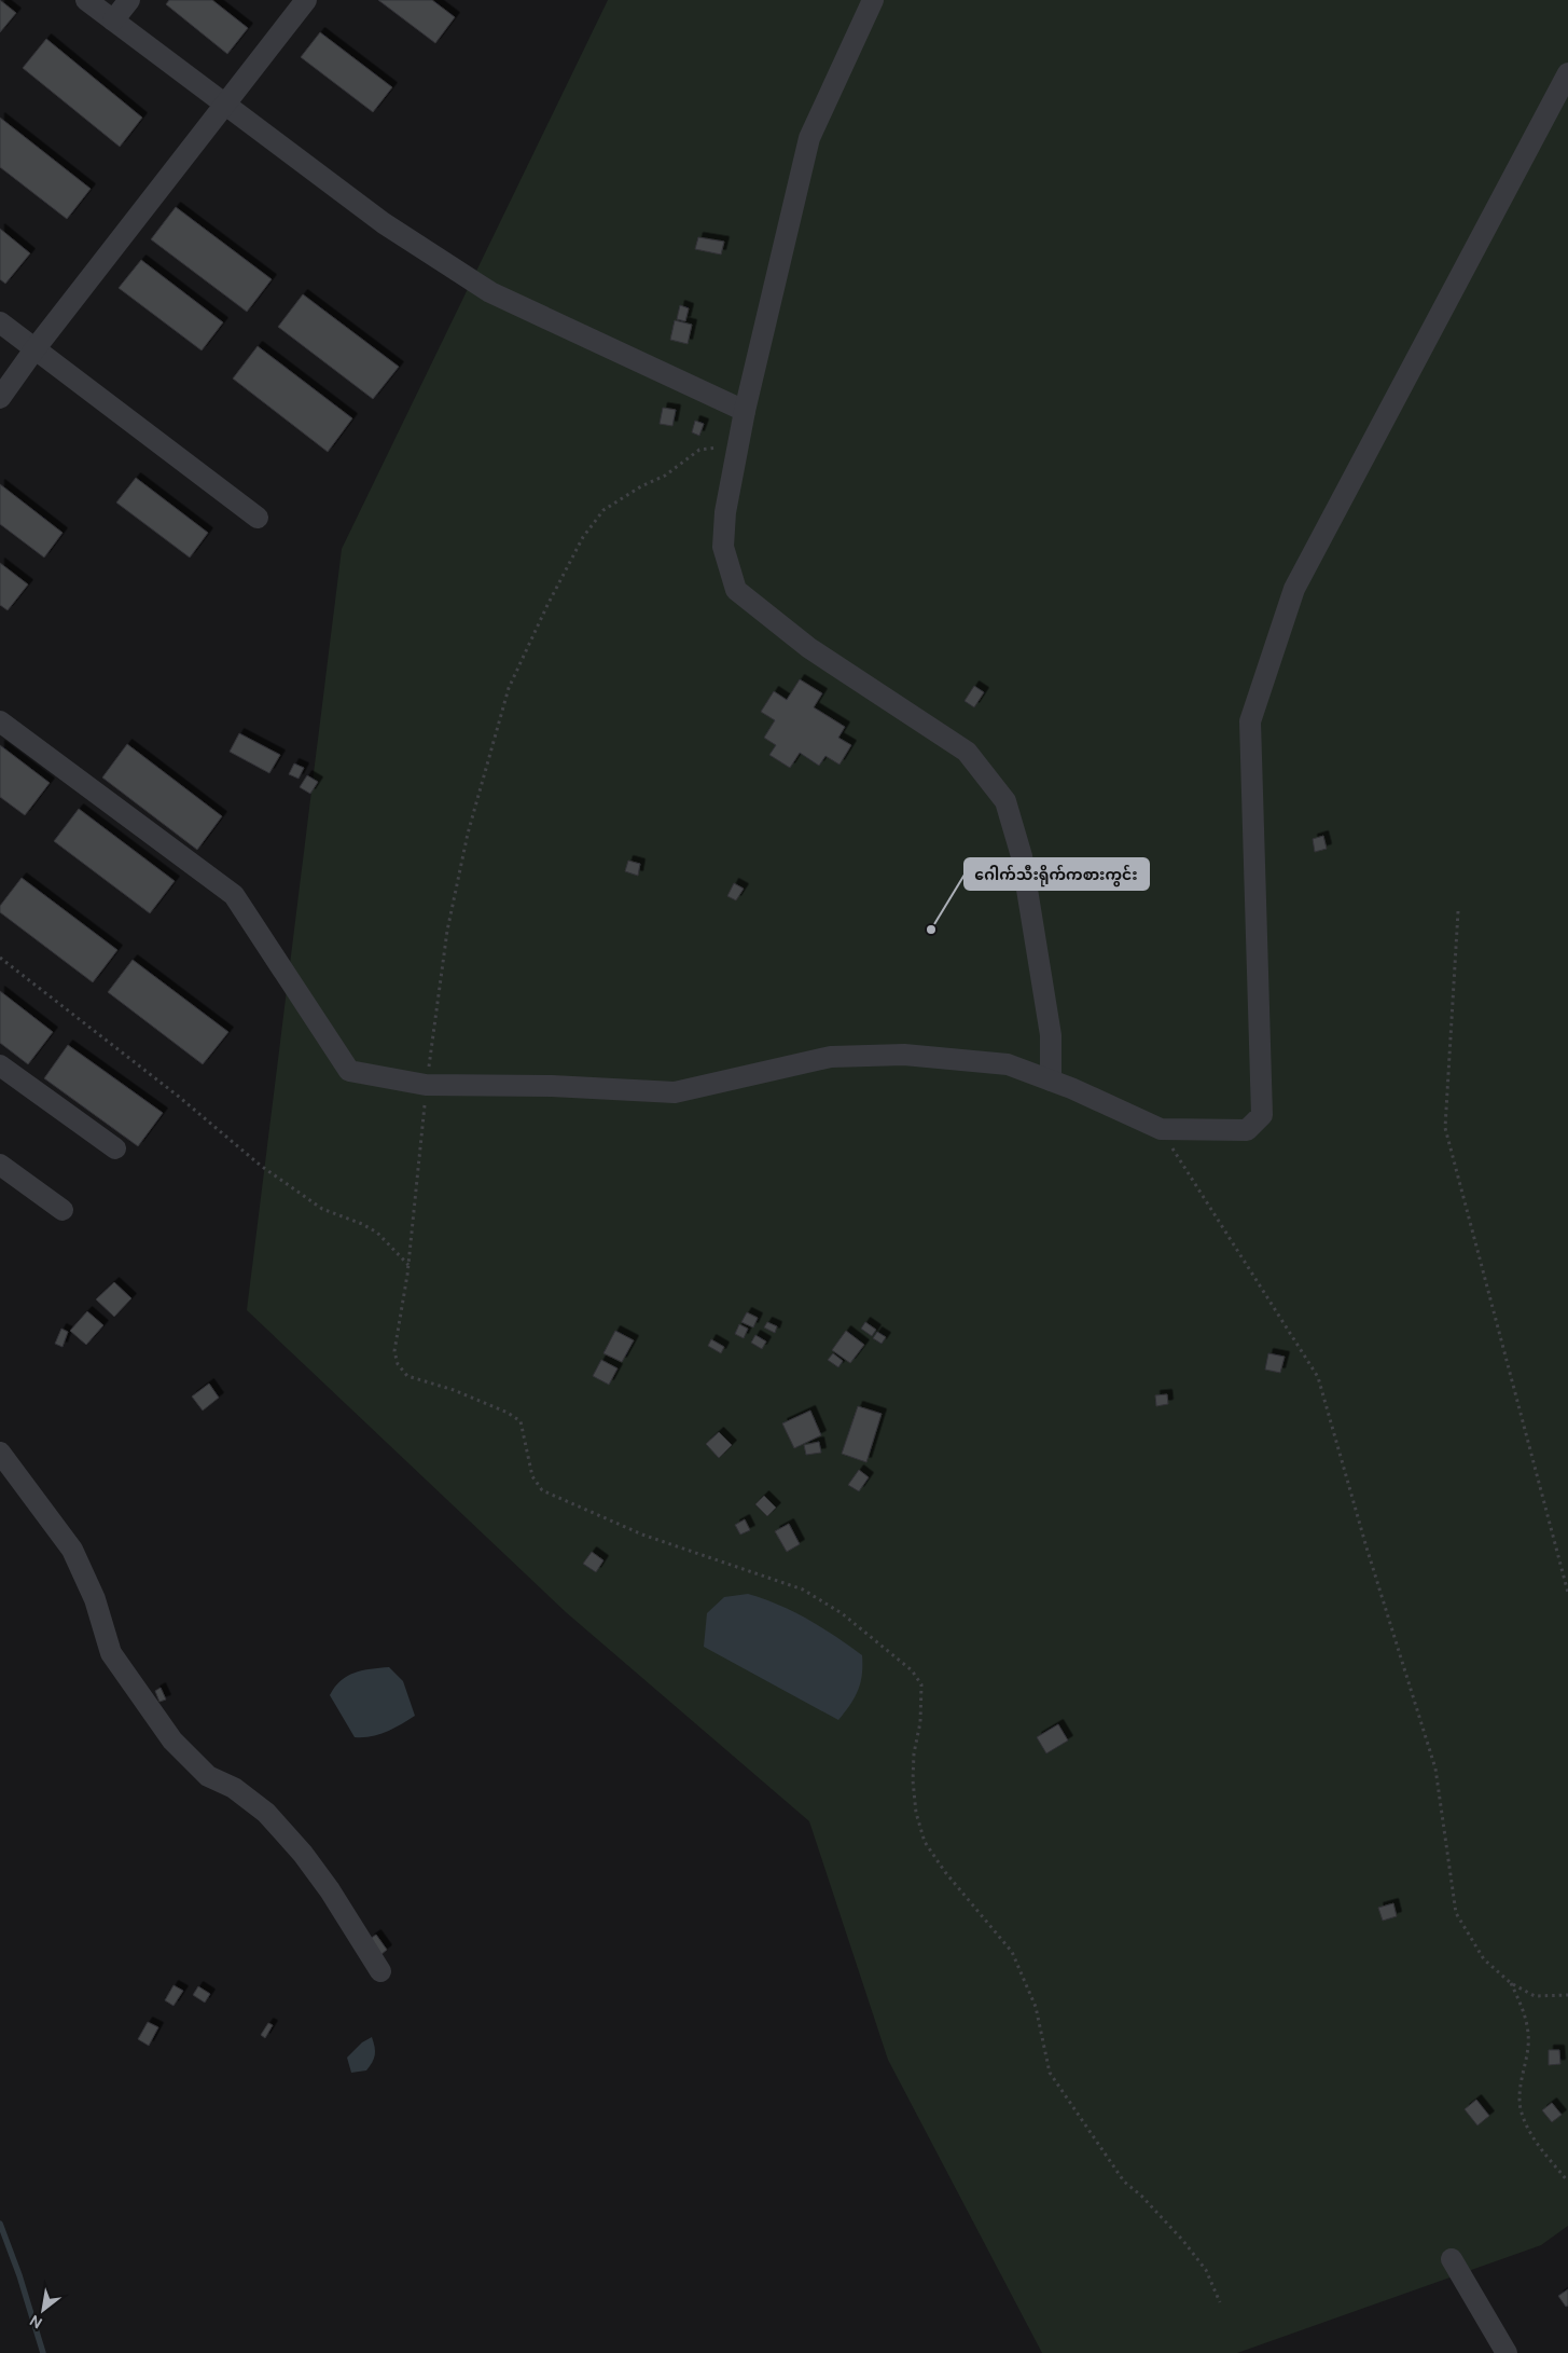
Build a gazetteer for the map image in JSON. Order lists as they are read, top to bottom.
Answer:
{
  "places": ["ဂေါက်သီးရိုက်ကစားကွင်း"],
  "north": "bottom left"
}
